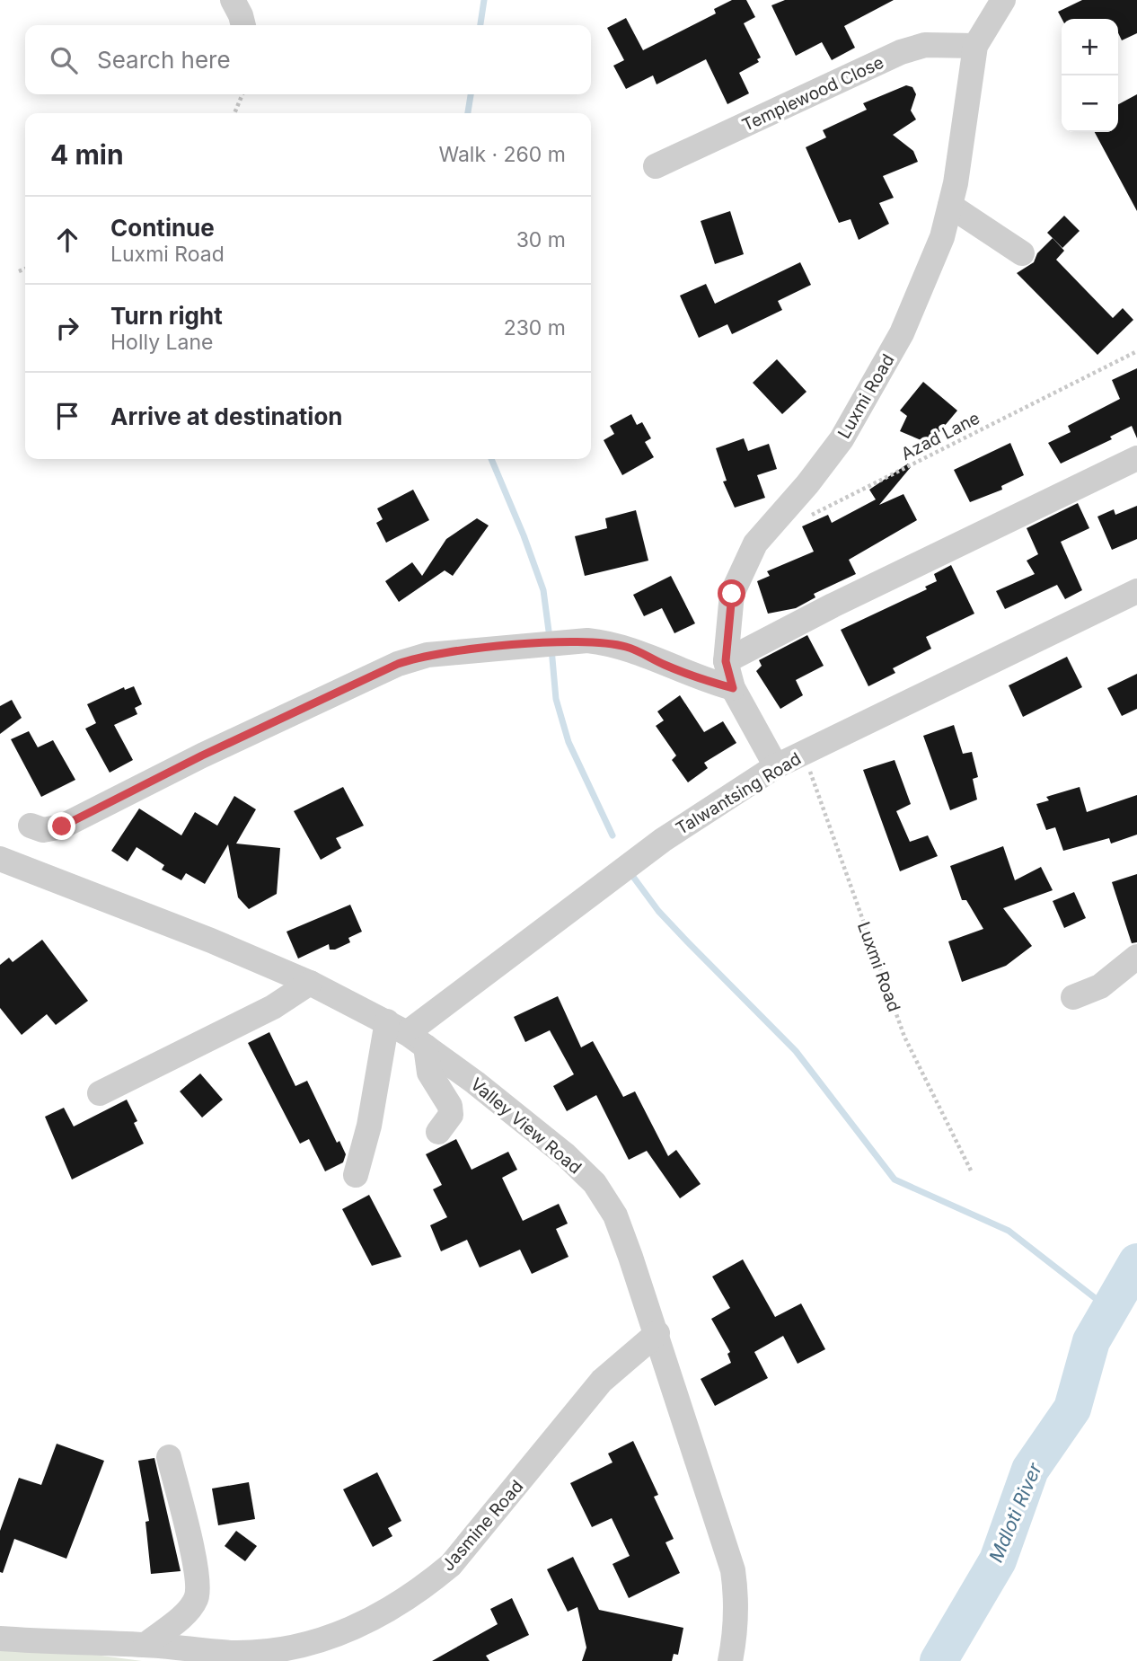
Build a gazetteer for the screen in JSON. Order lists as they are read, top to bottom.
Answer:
{
  "streets": {
    "street": [
      "Templewood Close",
      "Luxmi Road",
      "Talwantsing Road",
      "Valley View Road",
      "Jasmine Road"
    ],
    "path": ["Azad Lane"]
  },
  "crossings": [
    ["Templewood Close", "Luxmi Road"],
    ["Luxmi Road", "Talwantsing Road"],
    ["Talwantsing Road", "Valley View Road"],
    ["Valley View Road", "Jasmine Road"]
  ],
  "water": ["Mdloti River"],
  "page": {
    "map_buttons": ["+", "−"],
    "search": "Search here",
    "heading": ["4 min", "Walk · 260 m"],
    "list": [
      ["Continue", "Luxmi Road", "30 m"],
      ["Turn right", "Holly Lane", "230 m"],
      "Arrive at destination"
    ]
  }
}
